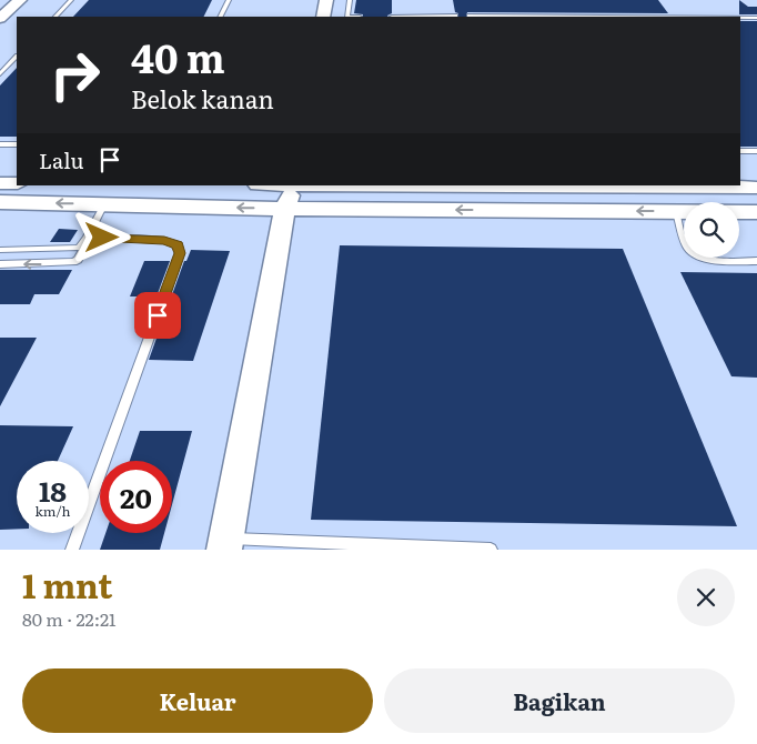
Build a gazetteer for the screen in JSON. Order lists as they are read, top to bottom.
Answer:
{
  "page": {
    "turn": ["40 m", "Belok kanan"],
    "then": "Lalu",
    "speed": "18 km/h",
    "limit": "20",
    "heading": ["1 mnt", "80 m · 22:21"],
    "buttons": ["Keluar", "Bagikan"]
  }
}
